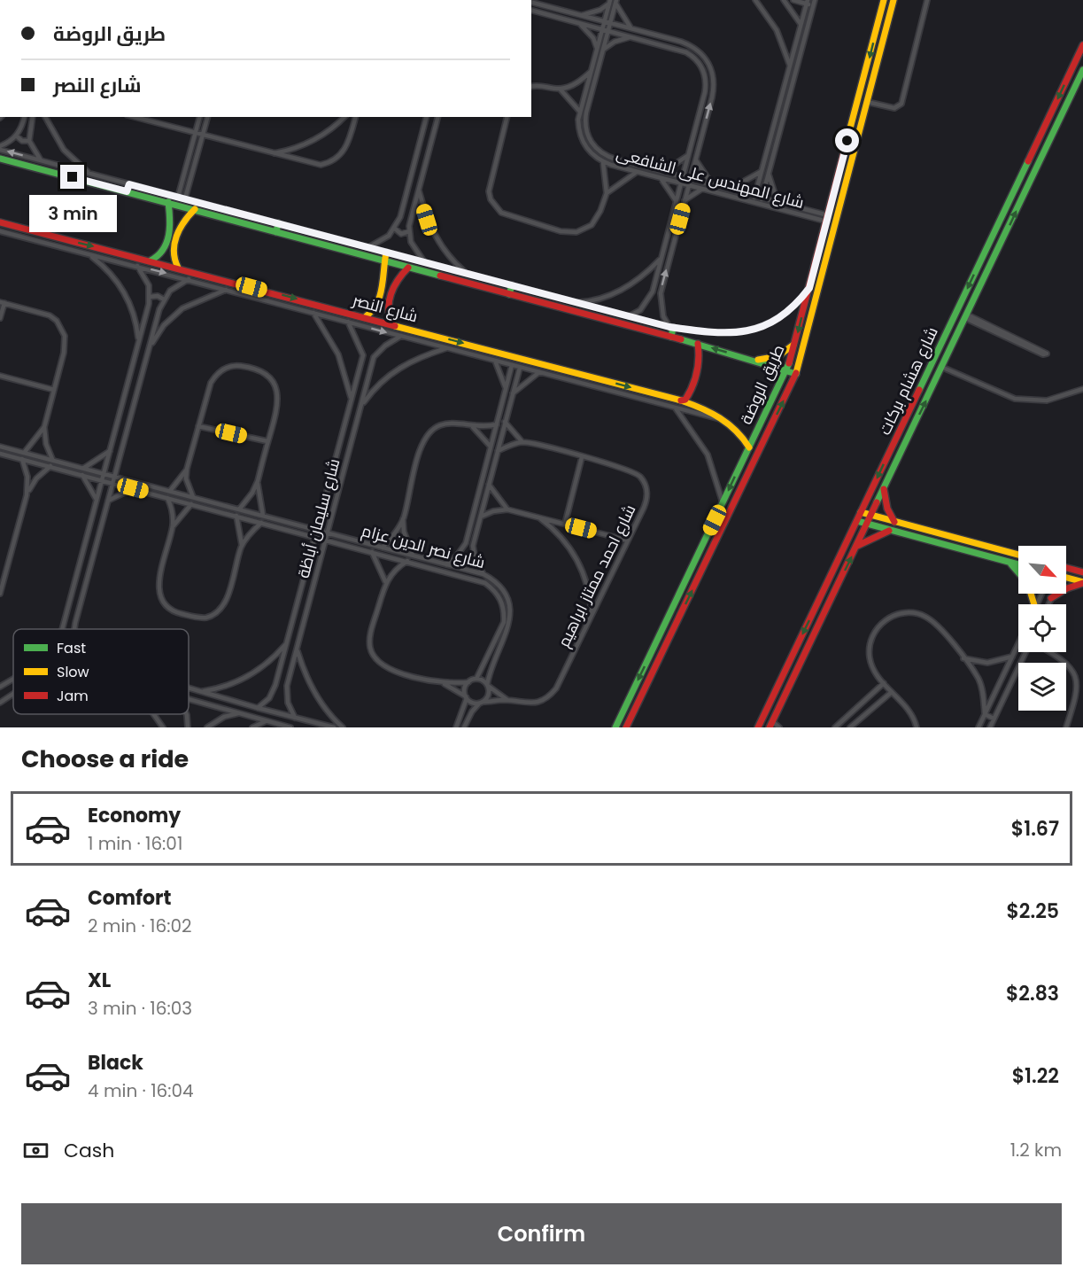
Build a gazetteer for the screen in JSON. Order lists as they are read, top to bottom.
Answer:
{
  "streets": {
    "street": [
      "شارع المهندس على الشافعى",
      "شارع النصر",
      "شارع هشام بركات",
      "طريق الروضة",
      "شارع سليمان أباظة",
      "شارع نصر الدين عزام",
      "شارع احمد ممتاز ابراهيم"
    ]
  },
  "crossings": [
    ["شارع المهندس على الشافعى", "طريق الروضة"],
    ["شارع النصر", "طريق الروضة"],
    ["شارع سليمان أباظة", "شارع نصر الدين عزام"],
    ["شارع نصر الدين عزام", "شارع احمد ممتاز ابراهيم"]
  ],
  "legend": ["Fast", "Slow", "Jam"],
  "north": "bottom right",
  "page": {
    "banner": ["طريق الروضة", "شارع النصر"],
    "bubble": "3 min",
    "heading": "Choose a ride",
    "list": [
      {
        "name": "Economy",
        "note": "1 min · 16:01",
        "value": "$1.67"
      },
      {
        "name": "Comfort",
        "note": "2 min · 16:02",
        "value": "$2.25"
      },
      {
        "name": "XL",
        "note": "3 min · 16:03",
        "value": "$2.83"
      },
      {
        "name": "Black",
        "note": "4 min · 16:04",
        "value": "$1.22"
      }
    ],
    "pay": ["Cash", "1.2 km"],
    "buttons": "Confirm"
  }
}
